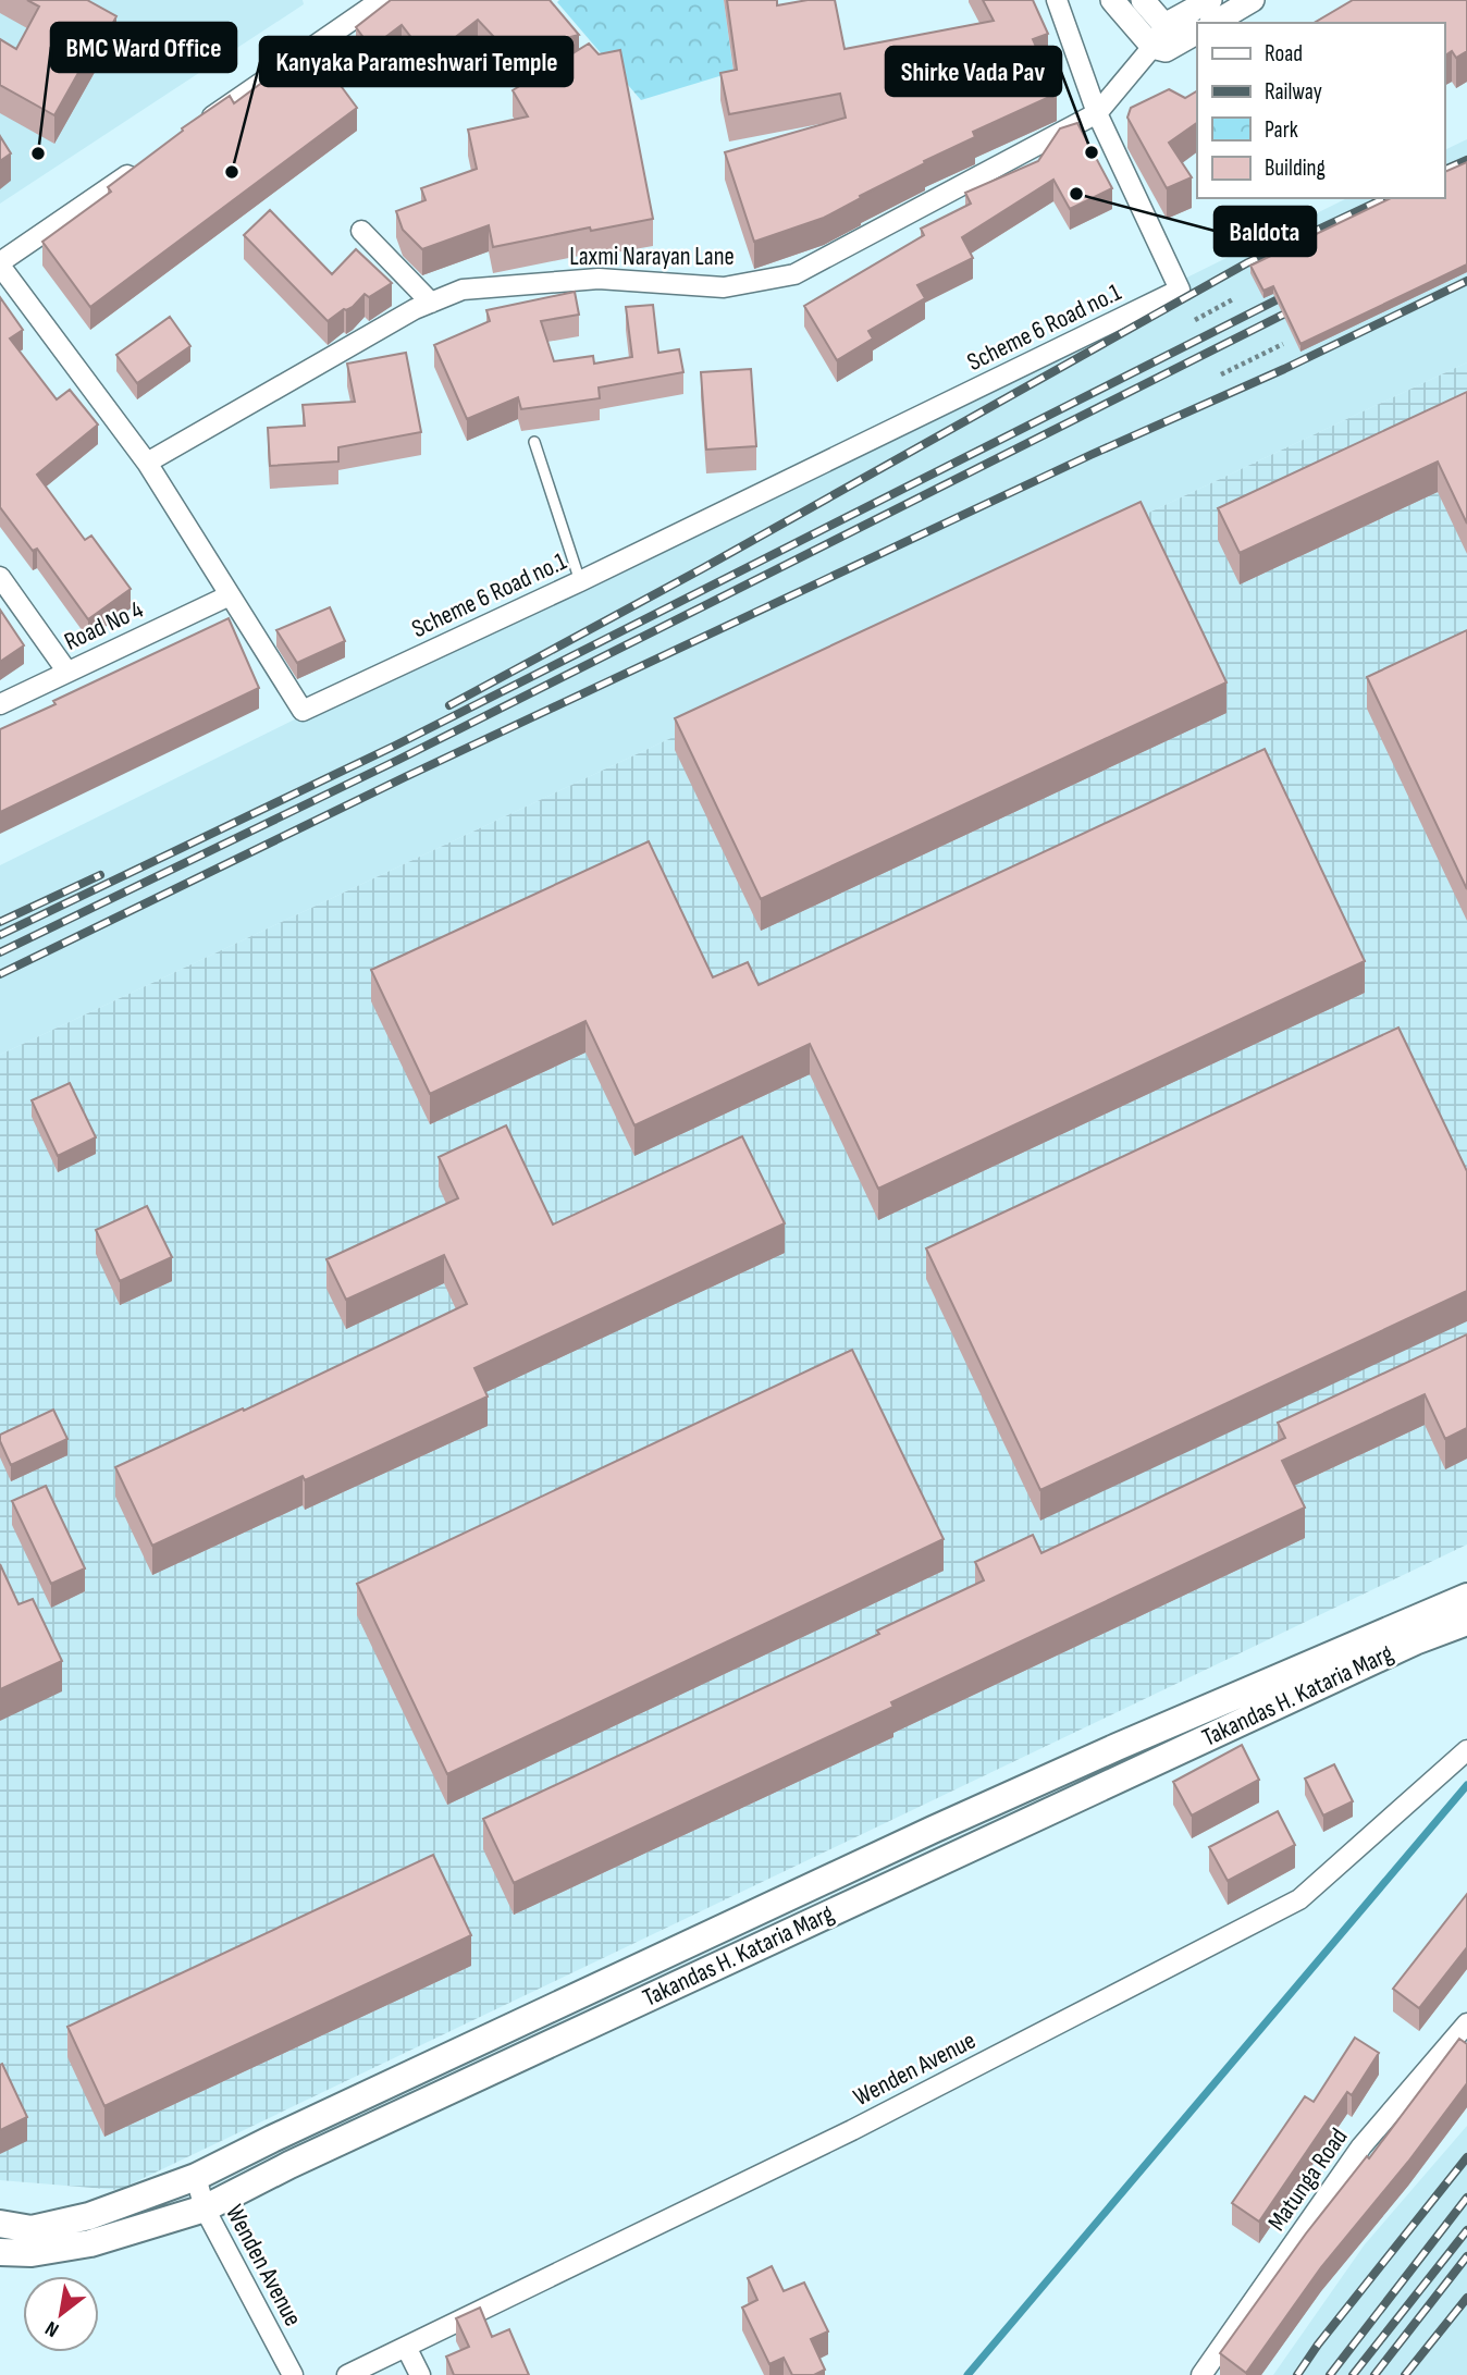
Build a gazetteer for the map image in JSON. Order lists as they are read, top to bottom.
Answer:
{
  "streets": {
    "main road": ["Takandas H. Kataria Marg"],
    "street": [
      "Laxmi Narayan Lane",
      "Scheme 6 Road no.1",
      "Road No 4",
      "Wenden Avenue",
      "Matunga Road"
    ]
  },
  "crossings": [
    ["Laxmi Narayan Lane", "Scheme 6 Road no.1"],
    ["Scheme 6 Road no.1", "Road No 4"],
    ["Takandas H. Kataria Marg", "Wenden Avenue"]
  ],
  "places": [
    "Shirke Vada Pav",
    "BMC Ward Office",
    "Kanyaka Parameshwari Temple",
    "Baldota"
  ],
  "legend": [
    "Road",
    "Railway",
    "Park",
    "Building"
  ],
  "north": "bottom left"
}
